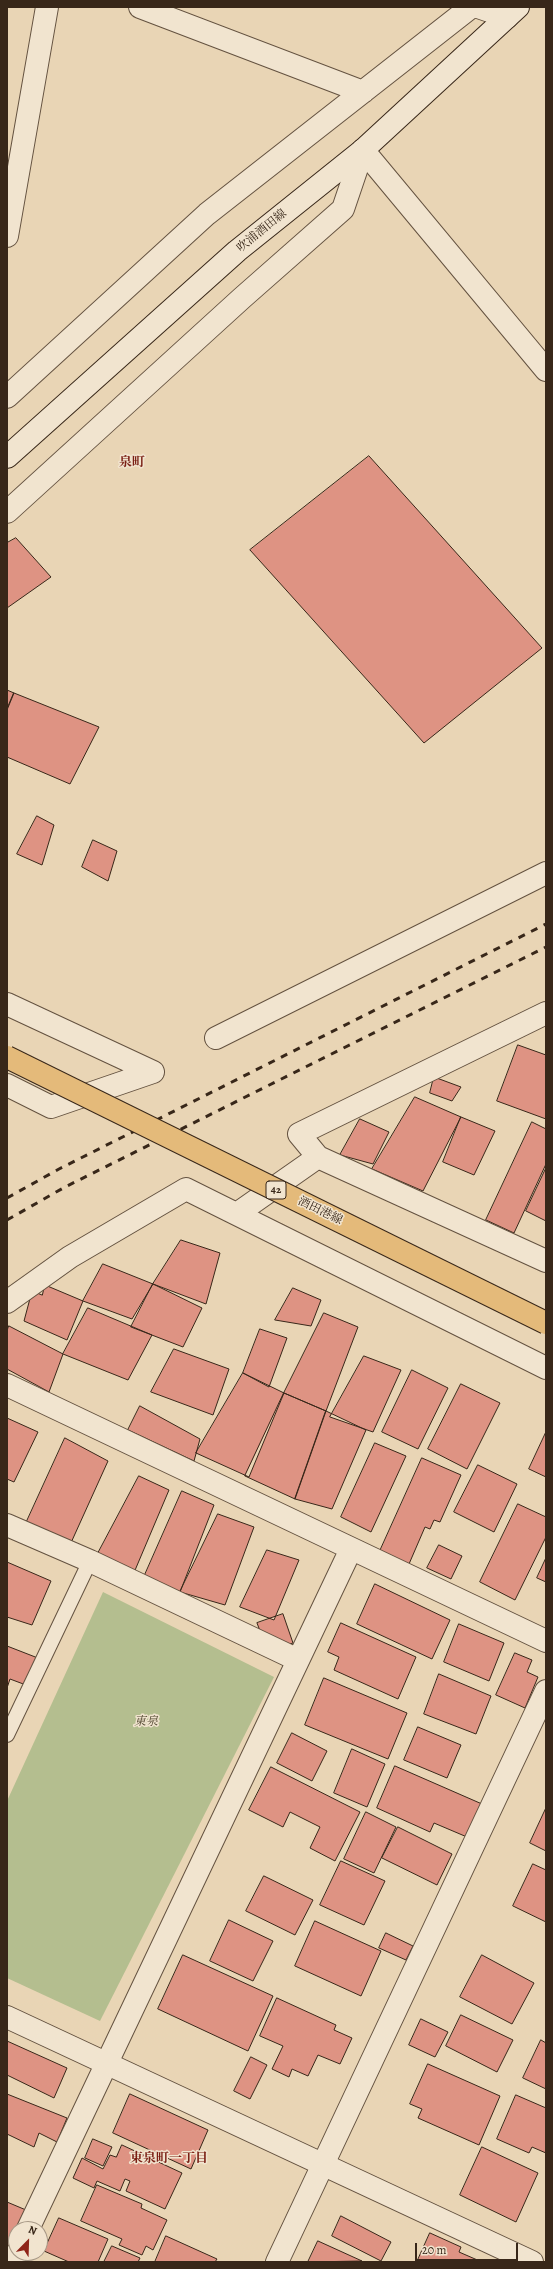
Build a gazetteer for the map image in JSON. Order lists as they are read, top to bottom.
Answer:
{
  "streets": {
    "main road": ["42", "酒田港線"],
    "street": ["吹浦酒田線"]
  },
  "districts": ["泉町", "東泉町一丁目"],
  "parks": ["東泉"],
  "scale_bar": "20 m",
  "north": "top right"
}
